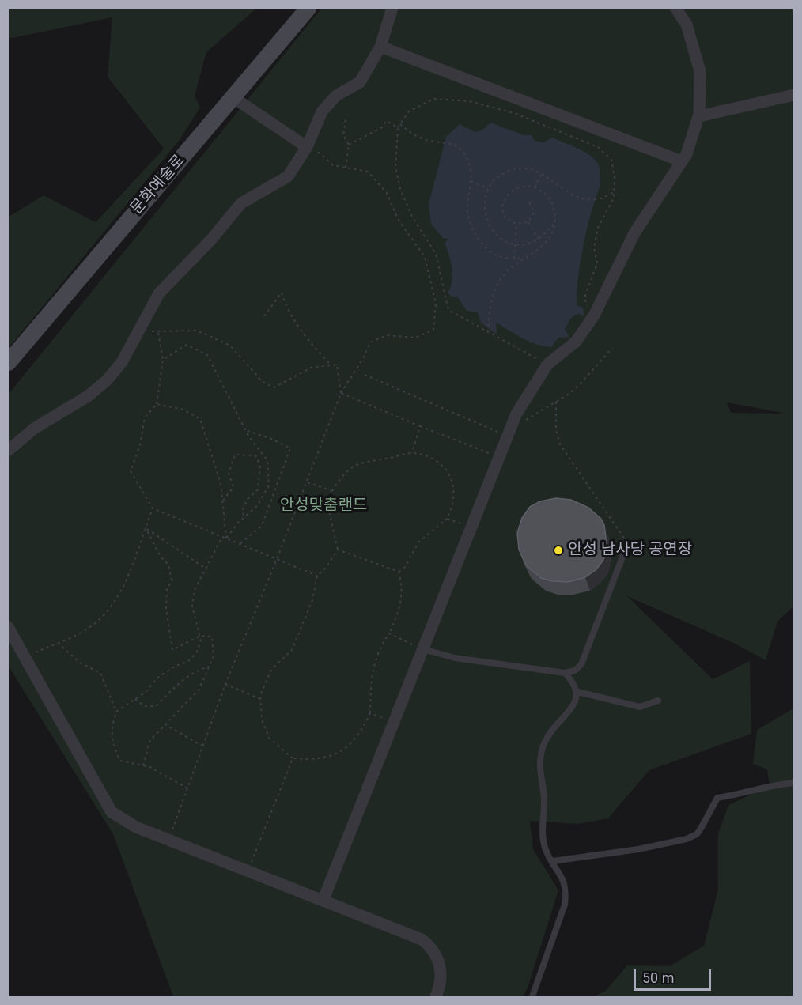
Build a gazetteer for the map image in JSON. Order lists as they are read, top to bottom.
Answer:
{
  "streets": {
    "street": ["문화예술로"]
  },
  "parks": ["안성맞춤랜드"],
  "places": ["안성 남사당 공연장"],
  "scale_bar": "50 m"
}
